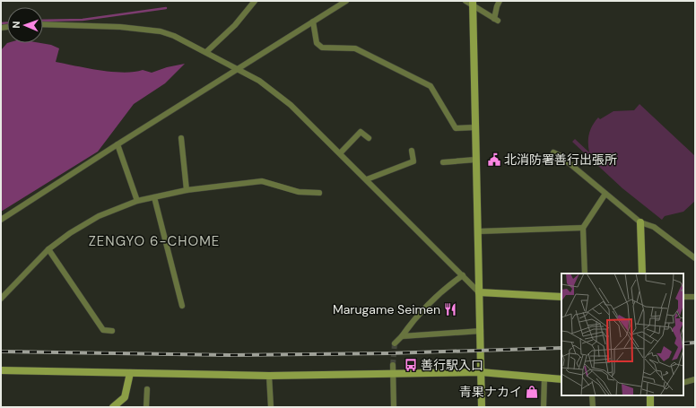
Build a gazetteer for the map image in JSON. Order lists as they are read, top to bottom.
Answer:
{
  "districts": ["ZENGYO 6-CHOME"],
  "places": {
    "public building": ["北消防署善行出張所"],
    "restaurant": ["Marugame Seimen"],
    "bus stop": ["善行駅入口"],
    "shop": ["青果ナカイ"]
  },
  "north": "left"
}
